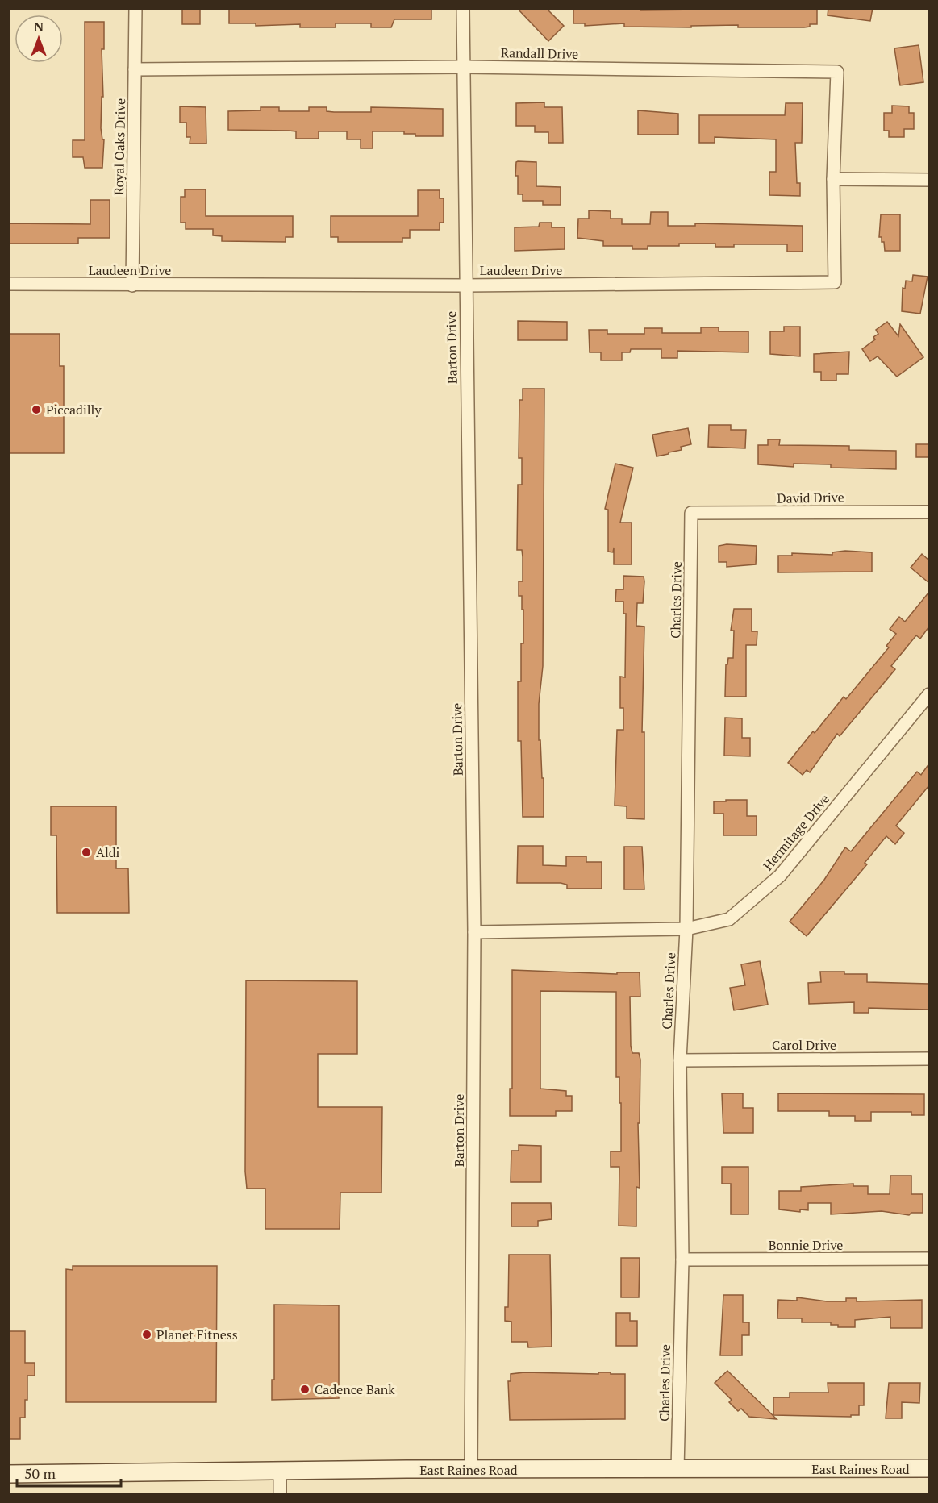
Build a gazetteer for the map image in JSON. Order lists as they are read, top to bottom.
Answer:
{
  "streets": {
    "main road": ["East Raines Road"],
    "street": [
      "Randall Drive",
      "Royal Oaks Drive",
      "Laudeen Drive",
      "Barton Drive",
      "David Drive",
      "Charles Drive",
      "Hermitage Drive",
      "Carol Drive",
      "Bonnie Drive"
    ]
  },
  "crossings": [
    ["Randall Drive", "Royal Oaks Drive"],
    ["Randall Drive", "Laudeen Drive"],
    ["Randall Drive", "Barton Drive"],
    ["Royal Oaks Drive", "Laudeen Drive"],
    ["Laudeen Drive", "Barton Drive"],
    ["Barton Drive", "Hermitage Drive"],
    ["Barton Drive", "East Raines Road"],
    ["David Drive", "Charles Drive"],
    ["Charles Drive", "Hermitage Drive"],
    ["Charles Drive", "Carol Drive"],
    ["Charles Drive", "Bonnie Drive"],
    ["Charles Drive", "East Raines Road"]
  ],
  "places": [
    "Piccadilly",
    "Aldi",
    "Planet Fitness",
    "Cadence Bank"
  ],
  "scale_bar": "50 m",
  "north": "top"
}
